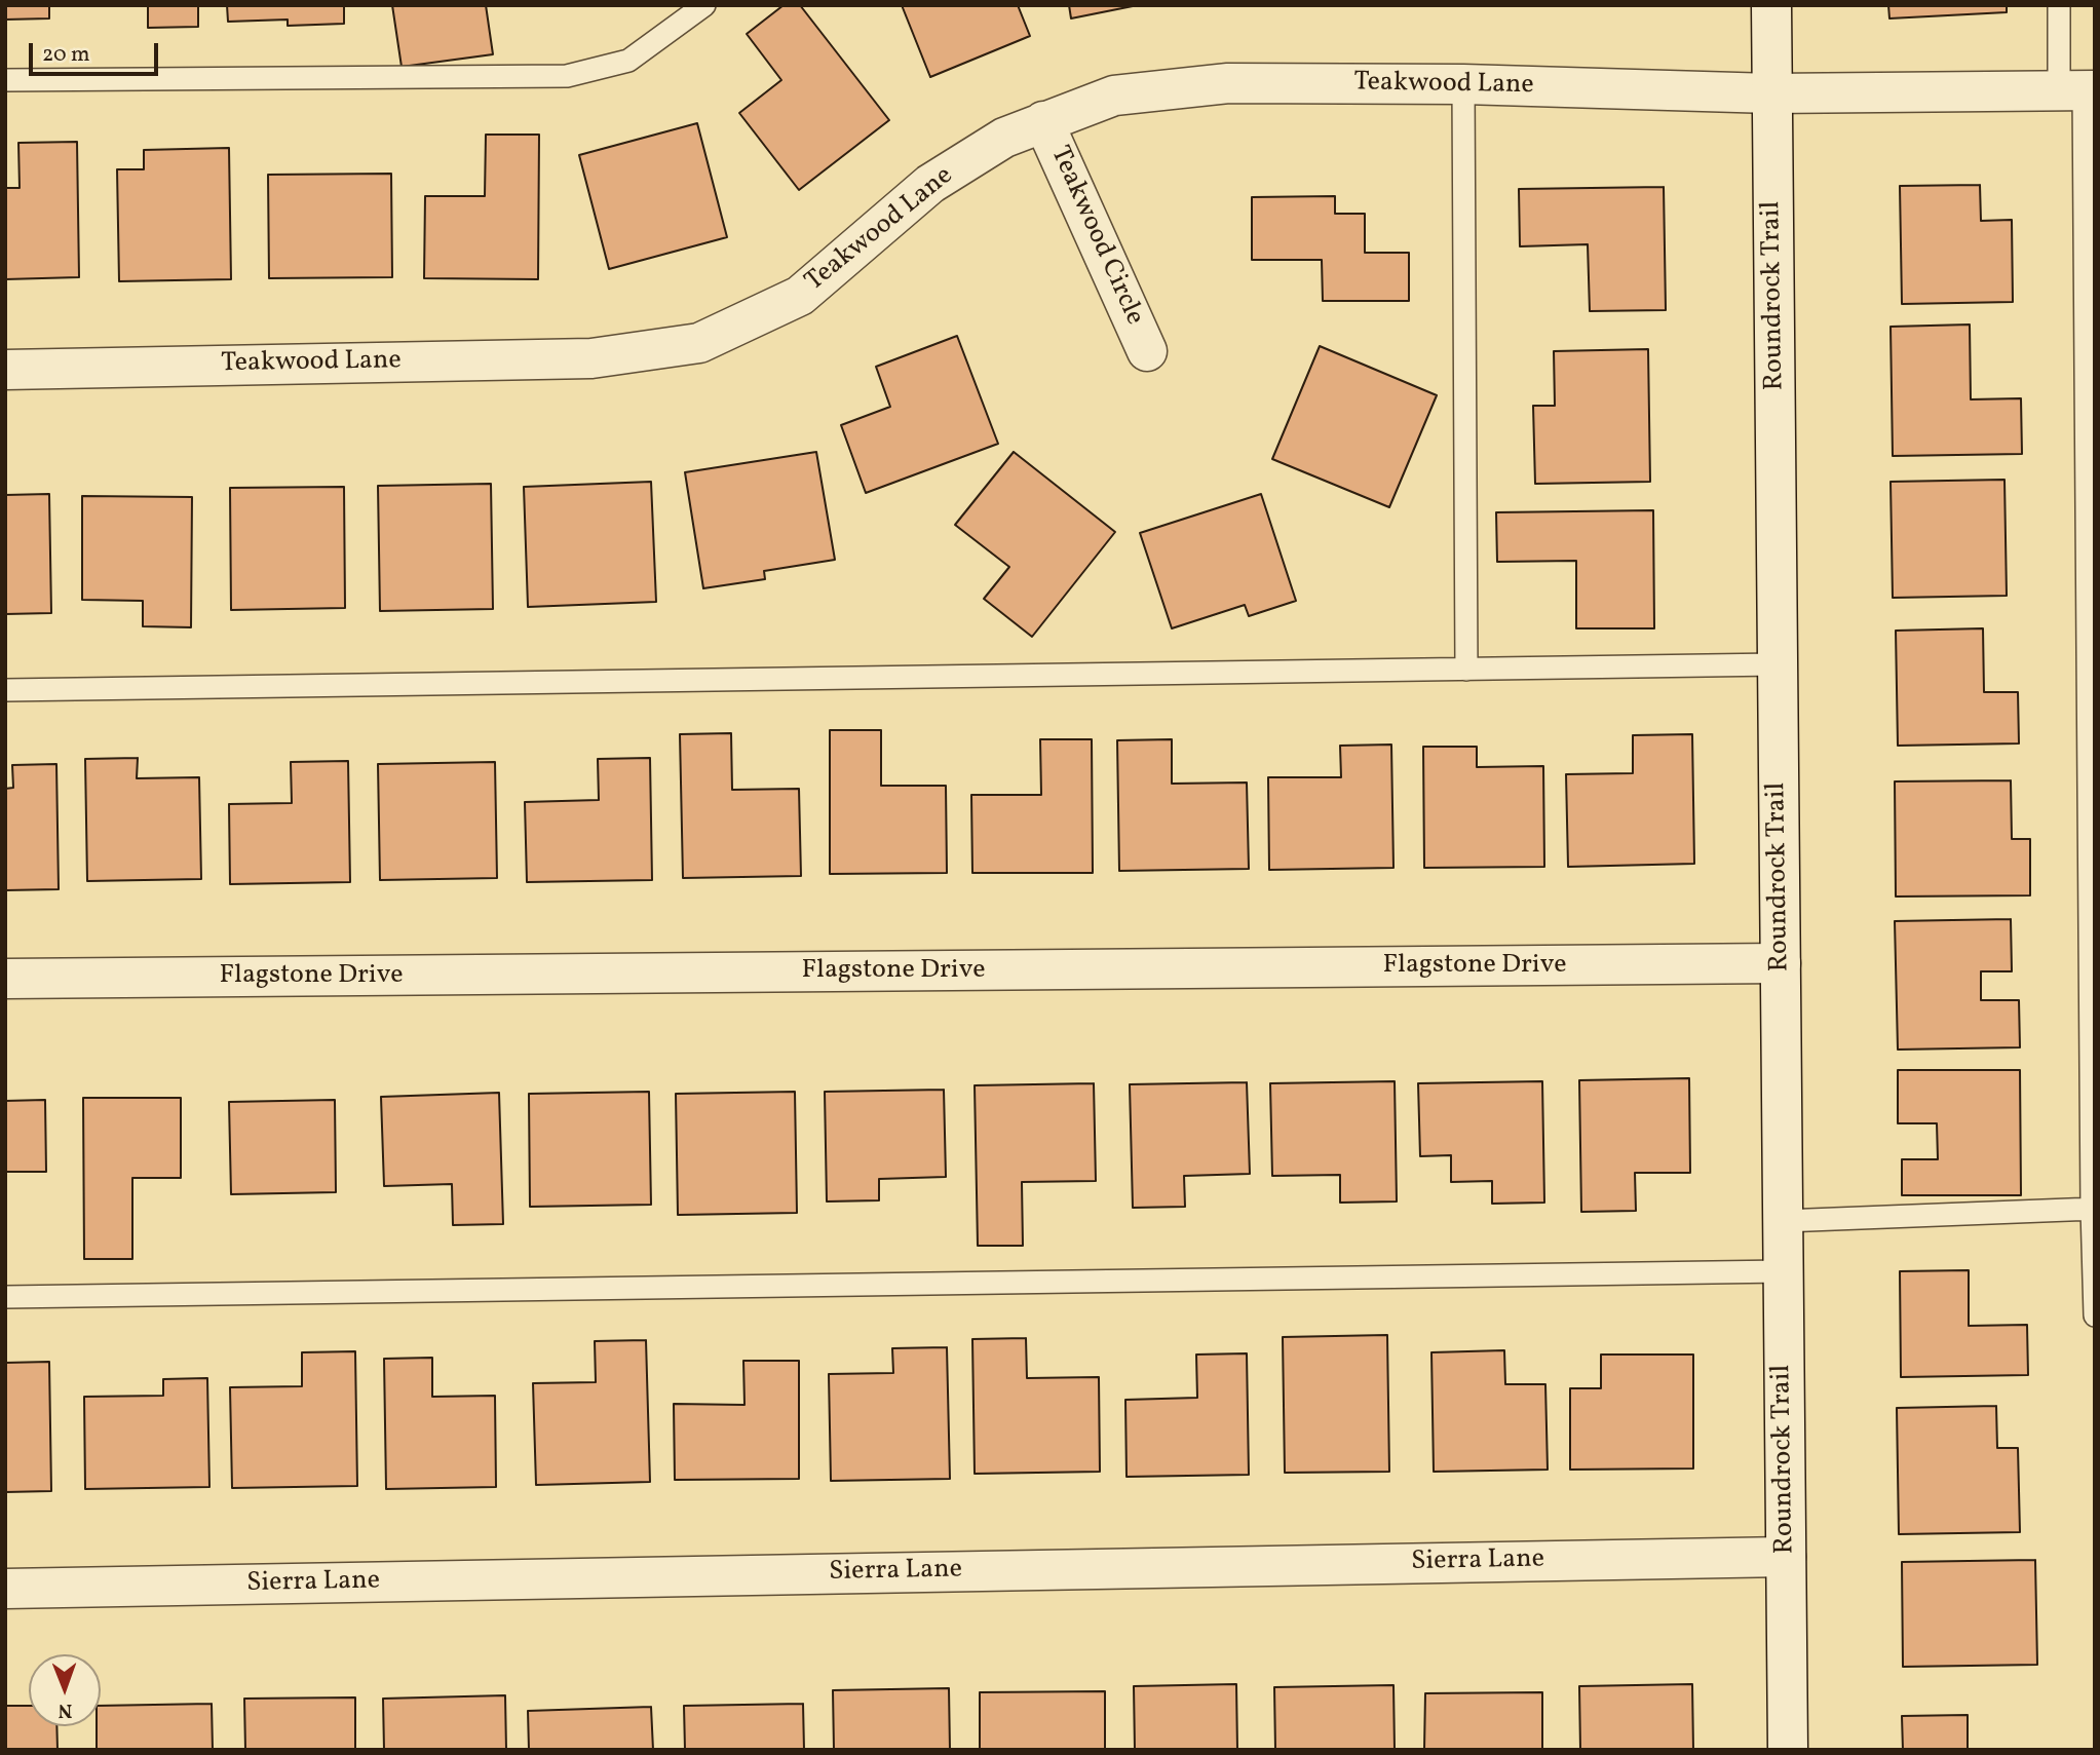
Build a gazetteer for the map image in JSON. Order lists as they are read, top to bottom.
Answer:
{
  "streets": {
    "street": [
      "Teakwood Lane",
      "Teakwood Circle",
      "Roundrock Trail",
      "Flagstone Drive",
      "Sierra Lane"
    ]
  },
  "crossings": [
    ["Teakwood Lane", "Teakwood Circle"],
    ["Teakwood Lane", "Roundrock Trail"],
    ["Roundrock Trail", "Flagstone Drive"],
    ["Roundrock Trail", "Sierra Lane"]
  ],
  "scale_bar": "20 m",
  "north": "bottom"
}
